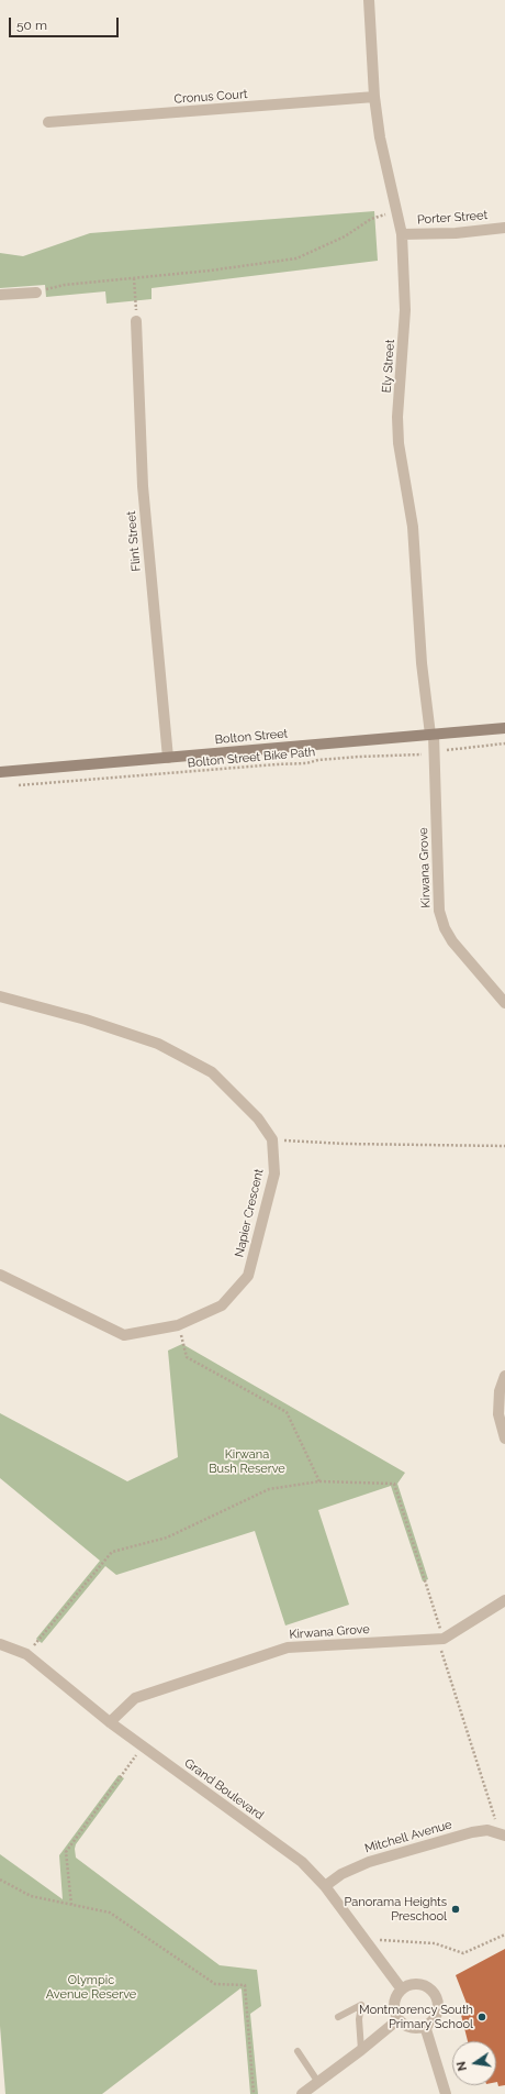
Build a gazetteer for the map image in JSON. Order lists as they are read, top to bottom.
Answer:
{
  "streets": {
    "main road": ["Bolton Street"],
    "street": [
      "Cronus Court",
      "Porter Street",
      "Ely Street",
      "Flint Street",
      "Kirwana Grove",
      "Napier Crescent",
      "Grand Boulevard",
      "Mitchell Avenue"
    ],
    "path": ["Bolton Street Bike Path"]
  },
  "crossings": [
    ["Cronus Court", "Ely Street"],
    ["Porter Street", "Ely Street"],
    ["Ely Street", "Bolton Street"],
    ["Ely Street", "Kirwana Grove"],
    ["Flint Street", "Bolton Street"],
    ["Bolton Street", "Kirwana Grove"],
    ["Bolton Street Bike Path", "Kirwana Grove"],
    ["Kirwana Grove", "Grand Boulevard"],
    ["Grand Boulevard", "Mitchell Avenue"]
  ],
  "parks": ["Kirwana Bush Reserve", "Olympic Avenue Reserve"],
  "places": ["Panorama Heights Preschool", "Montmorency South Primary School"],
  "scale_bar": "50 m",
  "north": "left"
}
